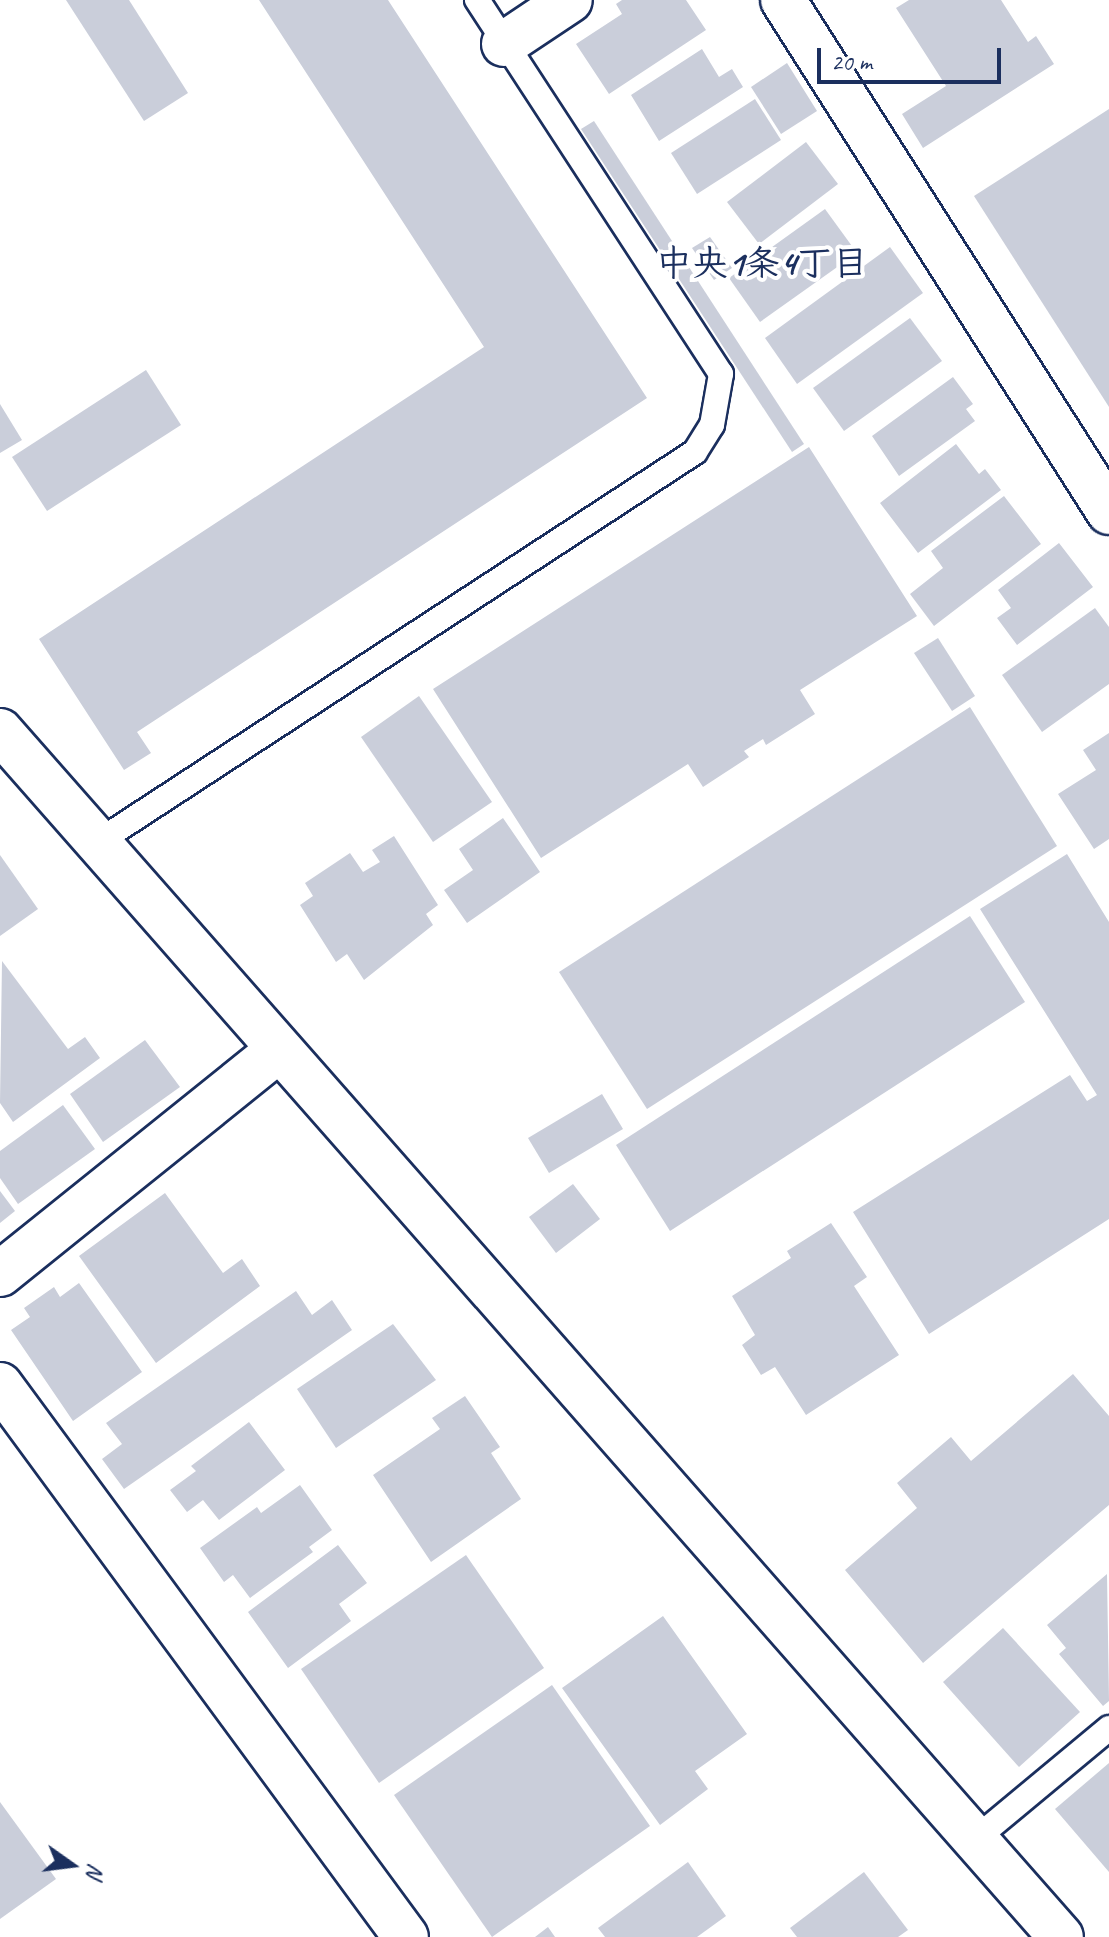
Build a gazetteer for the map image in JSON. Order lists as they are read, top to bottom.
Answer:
{
  "districts": ["中央1条4丁目"],
  "scale_bar": "20 m",
  "north": "right"
}
